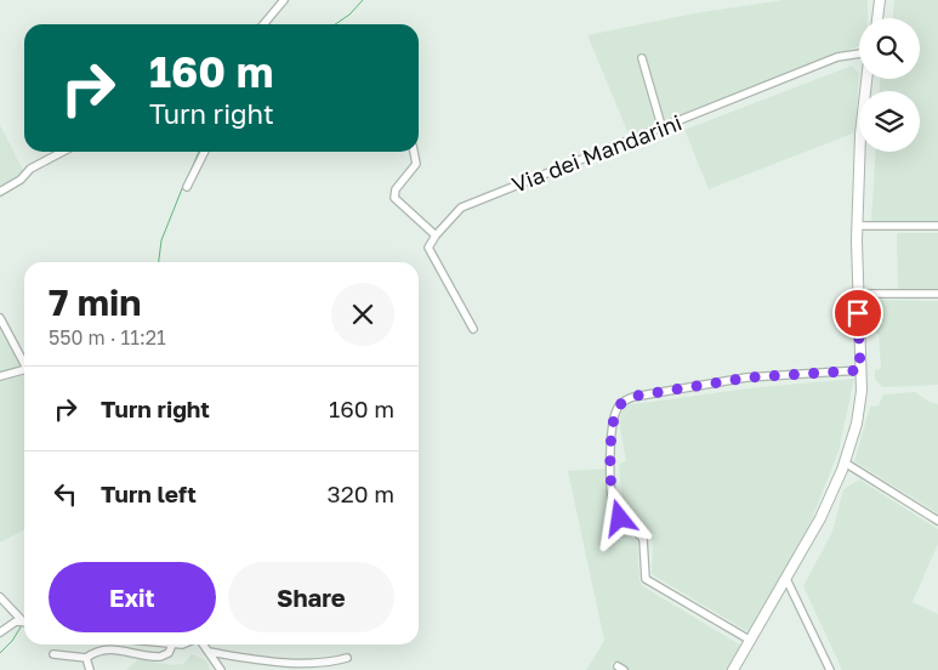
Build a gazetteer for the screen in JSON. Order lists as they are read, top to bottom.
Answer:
{
  "streets": {
    "street": ["Via dei Mandarini"]
  },
  "page": {
    "turn": ["160 m", "Turn right"],
    "heading": ["7 min", "550 m · 11:21"],
    "list": [
      {
        "name": "Turn right",
        "value": "160 m"
      },
      {
        "name": "Turn left",
        "value": "320 m"
      }
    ],
    "buttons": ["Exit", "Share"]
  }
}
